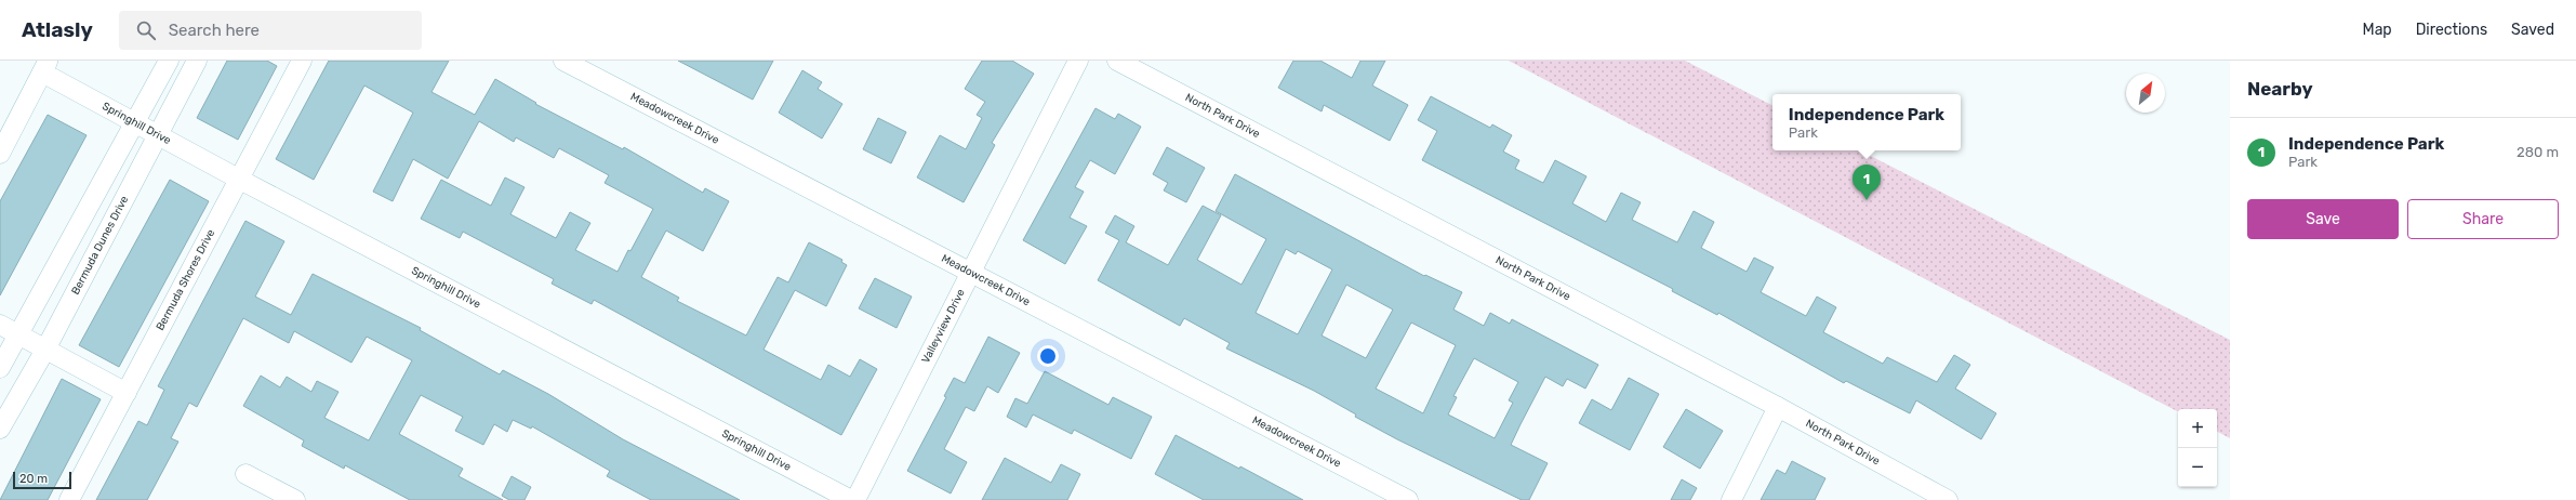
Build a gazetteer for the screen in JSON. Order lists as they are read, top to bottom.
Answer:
{
  "streets": {
    "street": [
      "North Park Drive",
      "Meadowcreek Drive",
      "Springhill Drive",
      "Bermuda Dunes Drive",
      "Bermuda Shores Drive",
      "Valleyview Drive"
    ]
  },
  "crossings": [
    ["Meadowcreek Drive", "Valleyview Drive"],
    ["Springhill Drive", "Bermuda Dunes Drive"],
    ["Springhill Drive", "Bermuda Shores Drive"]
  ],
  "scale_bar": "20 m",
  "north": "top right",
  "page": {
    "header": "Atlasly",
    "search": "Search here",
    "nav": ["Map", "Directions", "Saved"],
    "heading": "Nearby",
    "popup": ["Independence Park", "Park"],
    "list": [
      {
        "mark": "1",
        "name": "Independence Park",
        "note": "Park",
        "value": "280 m"
      }
    ],
    "pins": "1",
    "buttons": ["Save", "Share"],
    "map_buttons": ["+", "−"],
    "scale": "20 m"
  }
}
